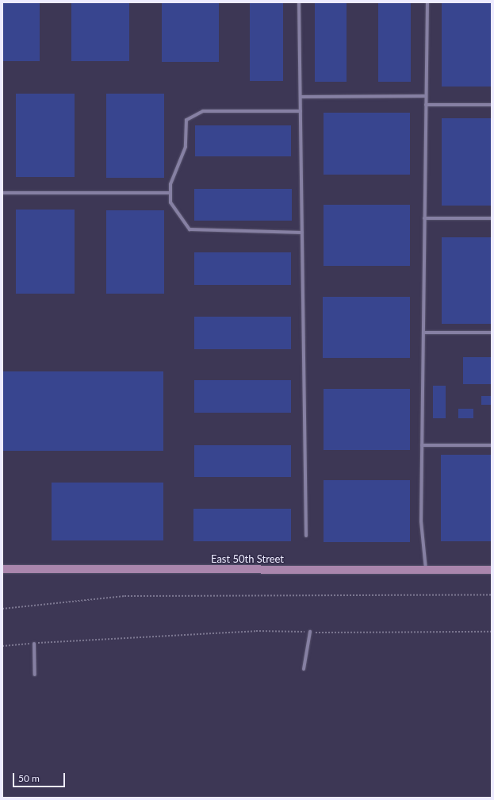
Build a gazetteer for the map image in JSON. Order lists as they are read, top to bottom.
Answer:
{
  "streets": {
    "main road": ["East 50th Street"]
  },
  "scale_bar": "50 m"
}
